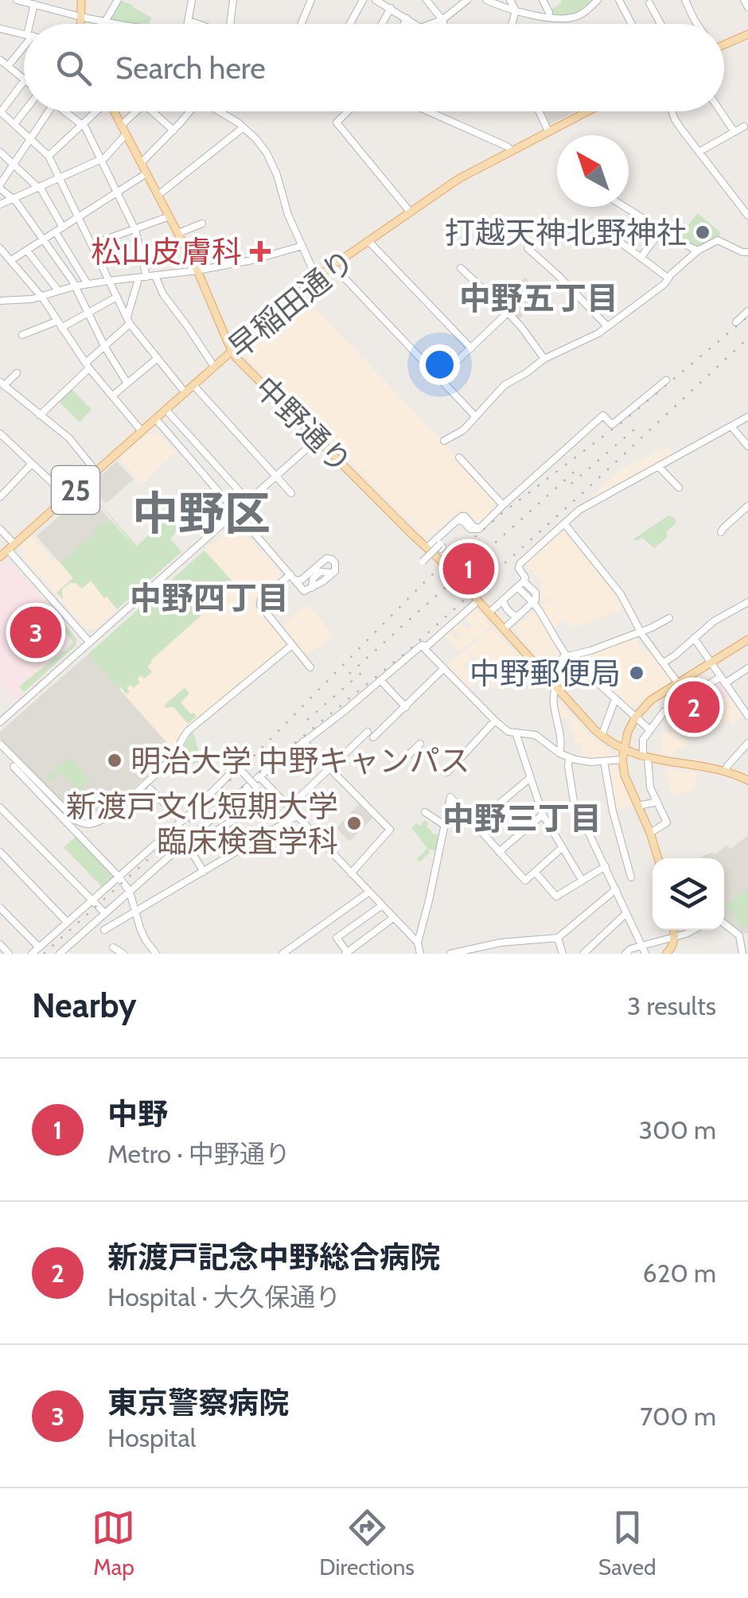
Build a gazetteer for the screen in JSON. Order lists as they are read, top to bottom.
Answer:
{
  "streets": {
    "main road": ["早稲田通り", "中野通り", "25"]
  },
  "crossings": [
    ["早稲田通り", "中野通り"]
  ],
  "districts": [
    "中野五丁目",
    "中野区",
    "中野四丁目",
    "中野三丁目"
  ],
  "places": {
    "other": [
      "打越天神北野神社",
      "中野郵便局",
      "明治大学 中野キャンパス",
      "新渡戸文化短期大学 臨床検査学科"
    ],
    "health": ["松山皮膚科"]
  },
  "north": "top left",
  "page": {
    "search": "Search here",
    "pins": ["1", "3", "2"],
    "heading": ["Nearby", "3 results"],
    "list": [
      {
        "mark": "1",
        "name": "中野",
        "note": "Metro · 中野通り",
        "value": "300 m"
      },
      {
        "mark": "2",
        "name": "新渡戸記念中野総合病院",
        "note": "Hospital · 大久保通り",
        "value": "620 m"
      },
      {
        "mark": "3",
        "name": "東京警察病院",
        "note": "Hospital",
        "value": "700 m"
      }
    ],
    "nav": ["Map", "Directions", "Saved"]
  }
}
